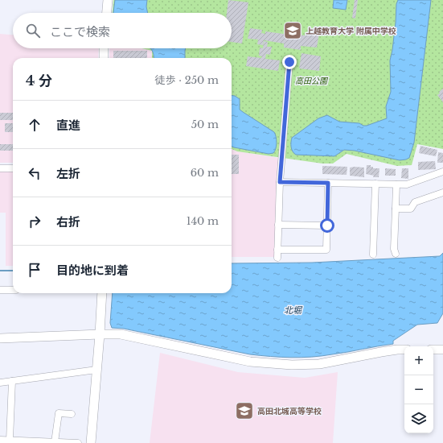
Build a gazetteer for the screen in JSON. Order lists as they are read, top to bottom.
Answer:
{
  "water": ["北堀"],
  "parks": ["高田公園"],
  "places": {
    "school or university": ["上越教育大学 附属中学校", "高田北城高等学校"]
  },
  "page": {
    "search": "ここで検索",
    "heading": ["4 分", "徒歩 · 250 m"],
    "list": [
      ["直進", "50 m"],
      ["左折", "60 m"],
      ["右折", "140 m"],
      "目的地に到着"
    ],
    "map_buttons": ["+", "−"]
  }
}
